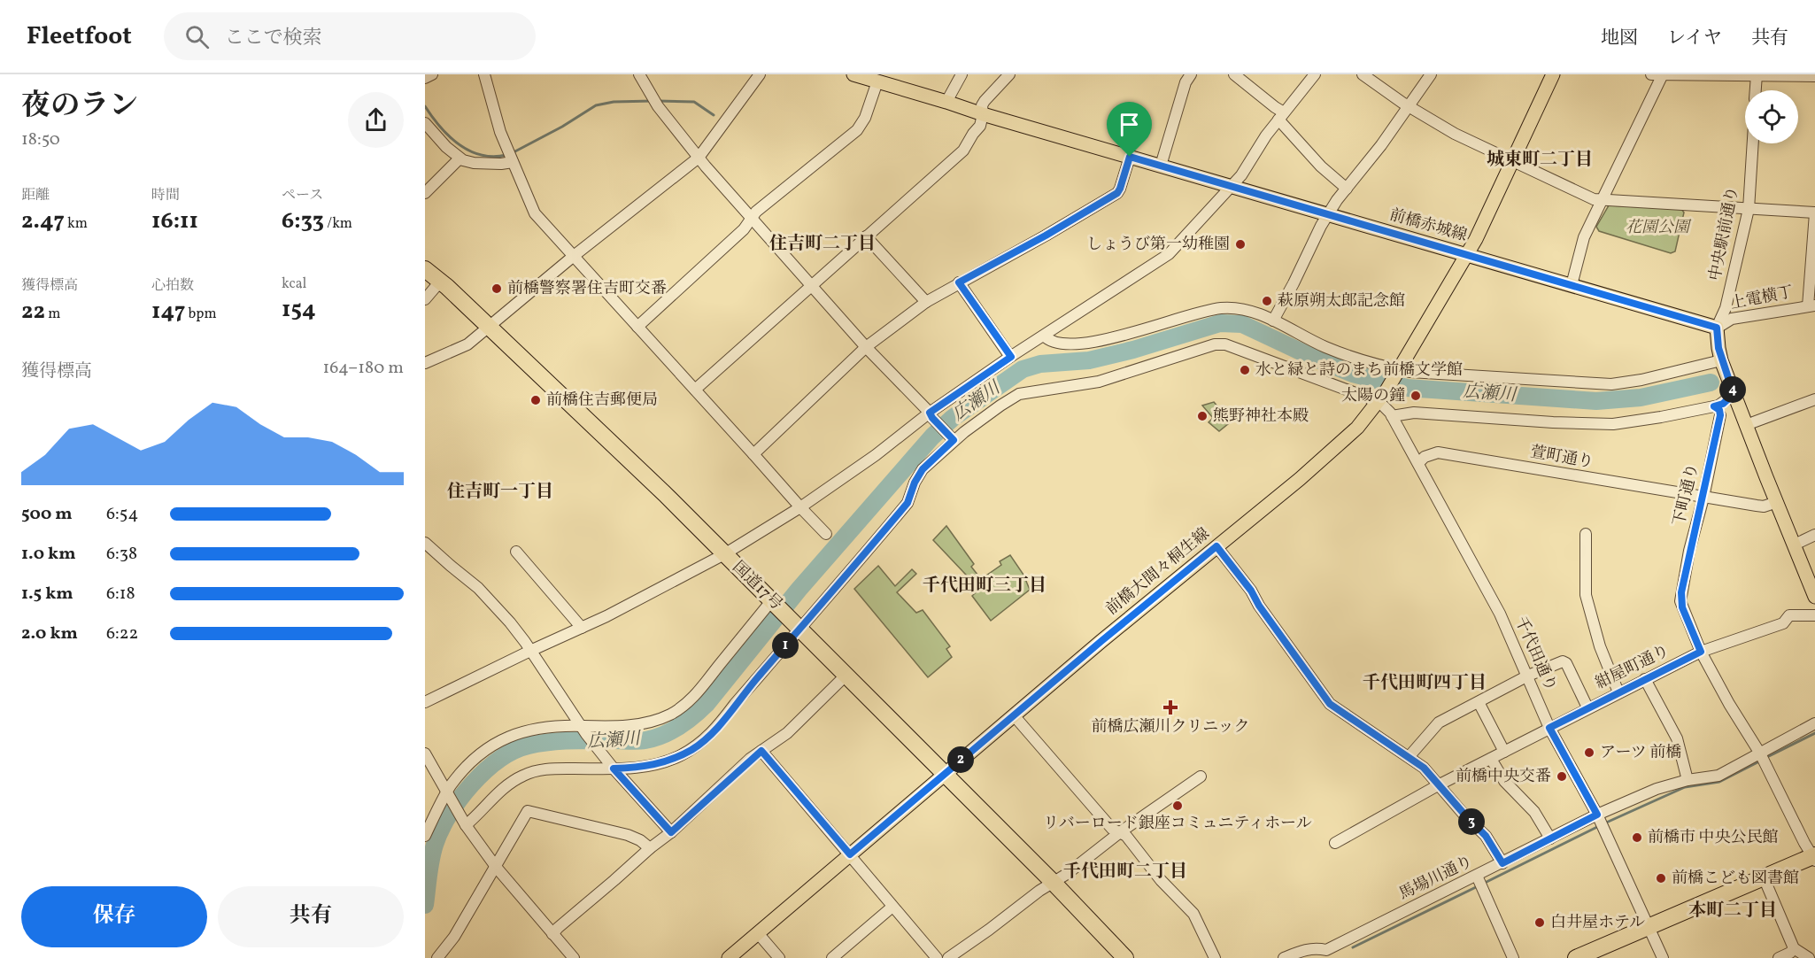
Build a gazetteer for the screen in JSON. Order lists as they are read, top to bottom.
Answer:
{
  "streets": {
    "highway": ["国道17号"],
    "main road": ["前橋赤城線", "前橋大間々桐生線"],
    "street": [
      "中央駅前通り",
      "上電横丁",
      "萱町通り",
      "下町通り",
      "千代田通り",
      "紺屋町通り",
      "馬場川通り"
    ]
  },
  "crossings": [
    ["前橋赤城線", "中央駅前通り"],
    ["前橋赤城線", "上電横丁"],
    ["中央駅前通り", "上電横丁"],
    ["萱町通り", "下町通り"],
    ["萱町通り", "千代田通り"],
    ["下町通り", "紺屋町通り"],
    ["前橋大間々桐生線", "国道17号"],
    ["前橋大間々桐生線", "千代田通り"],
    ["千代田通り", "紺屋町通り"],
    ["千代田通り", "馬場川通り"]
  ],
  "districts": [
    "城東町二丁目",
    "住吉町二丁目",
    "住吉町一丁目",
    "千代田町三丁目",
    "千代田町四丁目",
    "千代田町二丁目",
    "本町二丁目"
  ],
  "water": ["広瀬川"],
  "parks": ["花園公園"],
  "places": {
    "other": [
      "しょうび第一幼稚園",
      "前橋警察署住吉町交番",
      "萩原朔太郎記念館",
      "水と緑と詩のまち前橋文学館",
      "太陽の鐘",
      "前橋住吉郵便局",
      "熊野神社本殿",
      "アーツ 前橋",
      "前橋中央交番",
      "リバーロード銀座コミュニティホール",
      "前橋市 中央公民館",
      "前橋こども図書館",
      "白井屋ホテル"
    ],
    "health": ["前橋広瀬川クリニック"]
  },
  "page": {
    "header": "Fleetfoot",
    "search": "ここで検索",
    "nav": ["地図", "レイヤ", "共有"],
    "heading": ["夜のラン", "18:50"],
    "stats": [
      ["距離", "2.47 km"],
      ["時間", "16:11"],
      ["ペース", "6:33 /km"],
      ["獲得標高", "22 m"],
      ["心拍数", "147 bpm"],
      ["kcal", "154"]
    ],
    "chart": ["獲得標高", "164–180 m"],
    "pins": [
      "4",
      "1",
      "2",
      "3"
    ],
    "list": [
      {
        "name": "500 m",
        "note": "6:54"
      },
      {
        "name": "1.0 km",
        "note": "6:38"
      },
      {
        "name": "1.5 km",
        "note": "6:18"
      },
      {
        "name": "2.0 km",
        "note": "6:22"
      }
    ],
    "buttons": ["保存", "共有"]
  }
}
